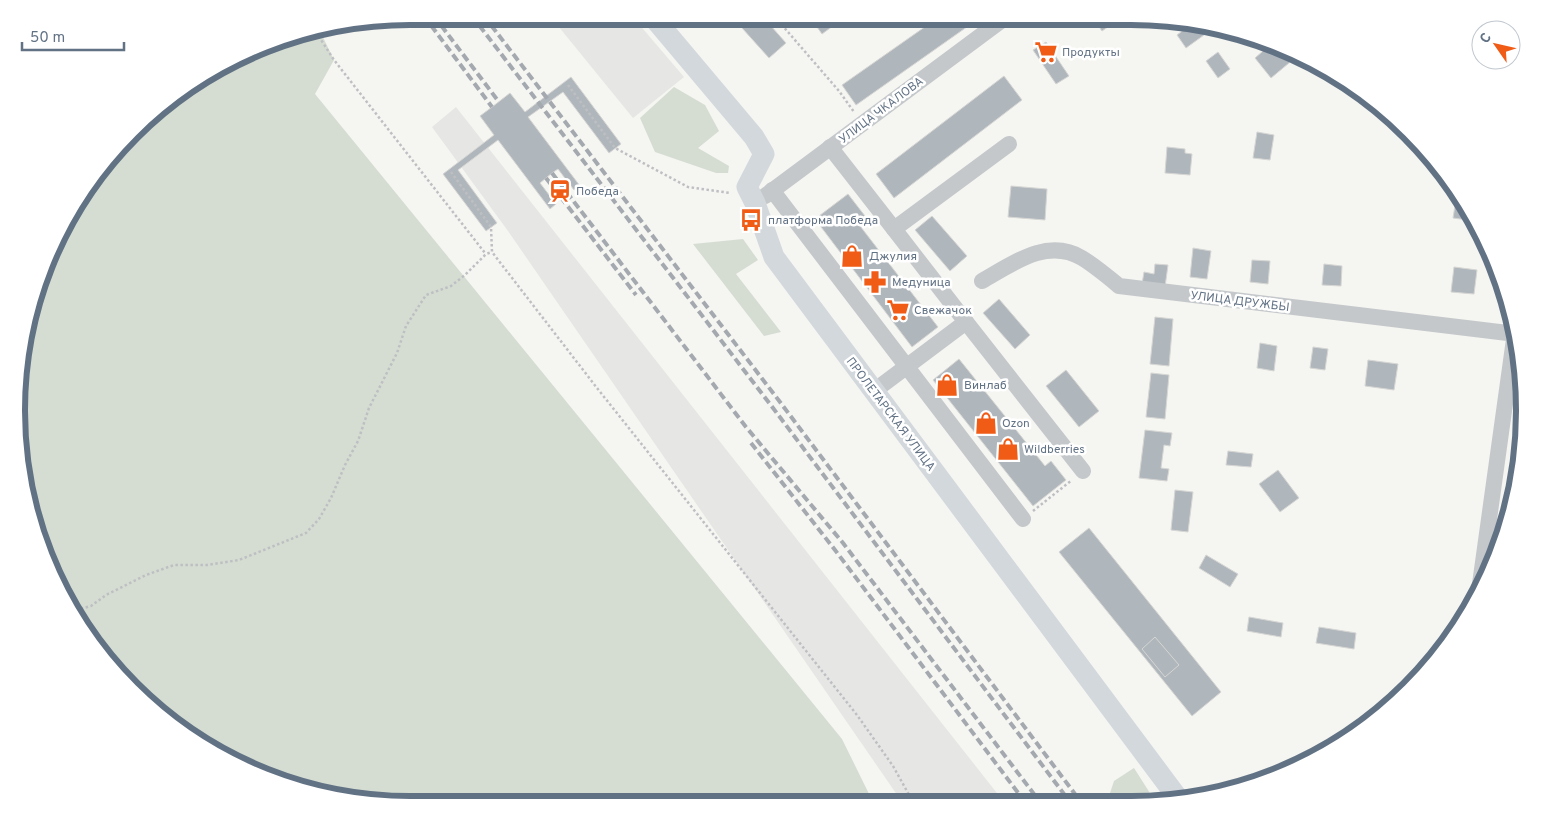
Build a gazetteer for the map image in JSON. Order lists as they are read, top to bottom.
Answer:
{
  "streets": {
    "main road": ["ПРОЛЕТАРСКАЯ УЛИЦА"],
    "street": ["УЛИЦА ЧКАЛОВА", "УЛИЦА ДРУЖБЫ"]
  },
  "crossings": [
    ["УЛИЦА ЧКАЛОВА", "ПРОЛЕТАРСКАЯ УЛИЦА"]
  ],
  "places": {
    "supermarket": ["Продукты", "Свежачок"],
    "station": ["Победа"],
    "bus stop": ["платформа Победа"],
    "shop": [
      "Джулия",
      "Винлаб",
      "Ozon",
      "Wildberries"
    ],
    "pharmacy": ["Медуница"]
  },
  "scale_bar": "50 m",
  "north": "top left"
}
